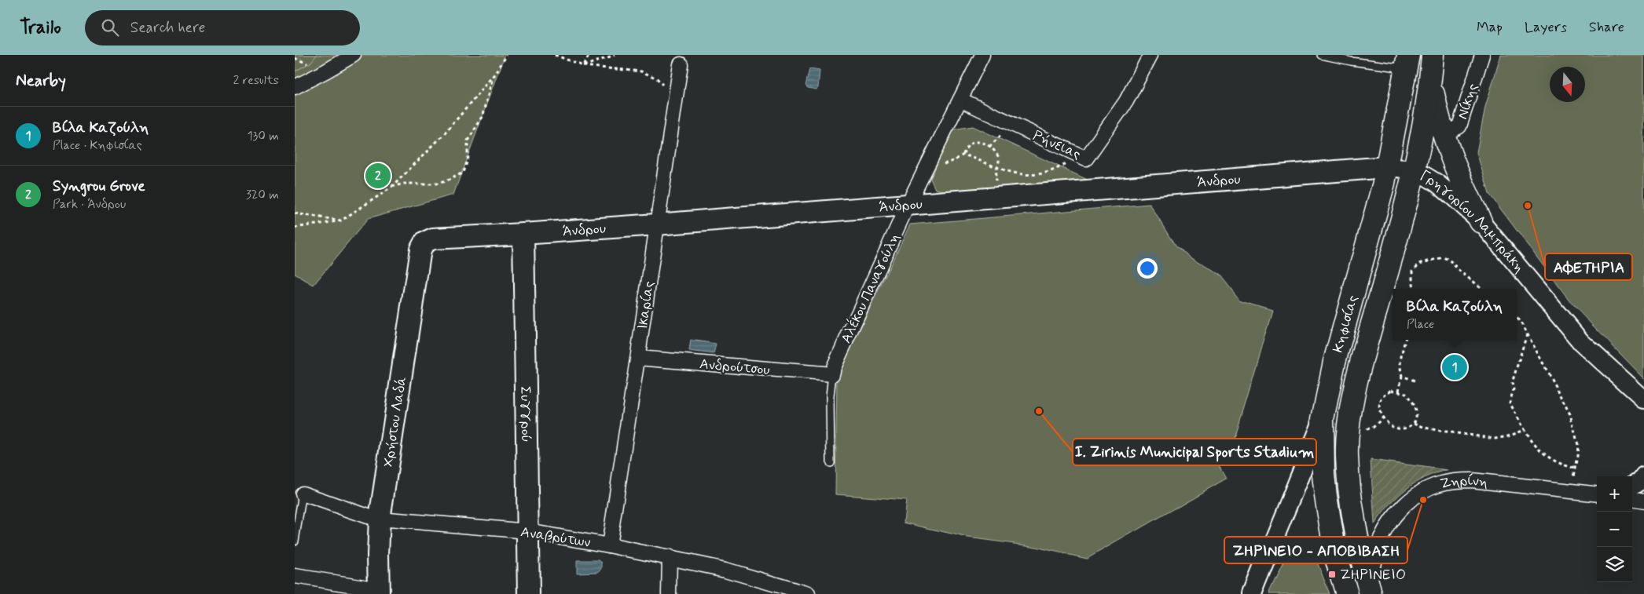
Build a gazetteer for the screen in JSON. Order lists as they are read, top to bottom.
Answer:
{
  "streets": {
    "main road": [
      "Άνδρου",
      "Κηφισίας",
      "Συγγρού",
      "Χρήστου Λαδά"
    ],
    "street": [
      "Νίκης",
      "Ρήνειας",
      "Γρηγορίου Λαμπράκη",
      "Αλέκου Παναγούλη",
      "Ικαρίας",
      "Ανδρούτσου",
      "Ζηρίνη",
      "Αναβρύτων"
    ]
  },
  "crossings": [
    ["Ρήνειας", "Αλέκου Παναγούλη"],
    ["Άνδρου", "Γρηγορίου Λαμπράκη"],
    ["Άνδρου", "Αλέκου Παναγούλη"],
    ["Άνδρου", "Ικαρίας"],
    ["Άνδρου", "Κηφισίας"],
    ["Άνδρου", "Συγγρού"],
    ["Άνδρου", "Χρήστου Λαδά"],
    ["Γρηγορίου Λαμπράκη", "Κηφισίας"],
    ["Αλέκου Παναγούλη", "Ανδρούτσου"],
    ["Ικαρίας", "Ανδρούτσου"],
    ["Ικαρίας", "Αναβρύτων"],
    ["Κηφισίας", "Ζηρίνη"],
    ["Συγγρού", "Αναβρύτων"],
    ["Χρήστου Λαδά", "Αναβρύτων"]
  ],
  "places": {
    "other": ["ΑΦΕΤΗΡΙΑ", "I. Zirinis Municipal Sports Stadium", "ΖΗΡΙΝΕΙΟ - ΑΠΟΒΙΒΑΣΗ"],
    "transit": ["ΖΗΡΙΝΕΙΟ"]
  },
  "north": "bottom",
  "page": {
    "header": "Trailo",
    "search": "Search here",
    "nav": ["Map", "Layers", "Share"],
    "heading": ["Nearby", "2 results"],
    "list": [
      {
        "mark": "1",
        "name": "Βίλα Καζούλη",
        "note": "Place · Κηφισίας",
        "value": "130 m"
      },
      {
        "mark": "2",
        "name": "Syngrou Grove",
        "note": "Park · Άνδρου",
        "value": "320 m"
      }
    ],
    "pins": ["2", "1"],
    "popup": ["Βίλα Καζούλη", "Place"],
    "map_buttons": ["+", "−"]
  }
}
